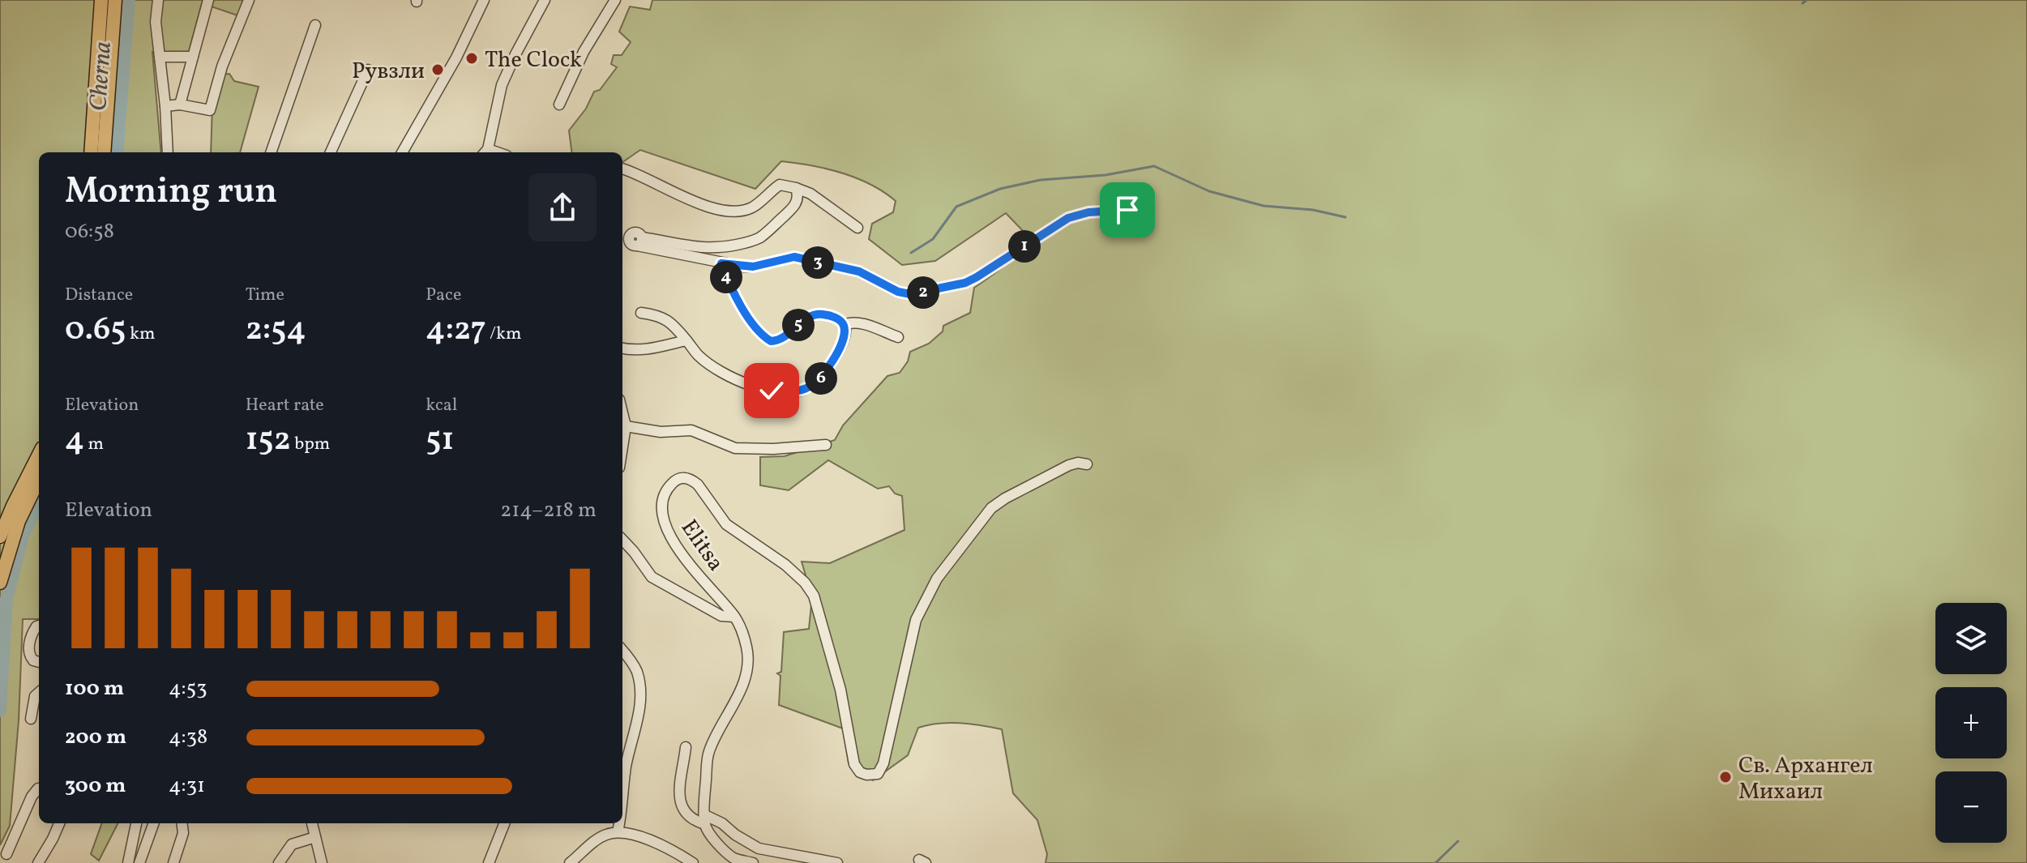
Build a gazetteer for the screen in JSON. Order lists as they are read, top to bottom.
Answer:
{
  "streets": {
    "street": ["Elitsa"]
  },
  "water": ["Cherna"],
  "places": ["The Clock", "Рувзли", "Св. Архангел Михаил"],
  "page": {
    "heading": ["Morning run", "06:58"],
    "pins": [
      "1",
      "3",
      "4",
      "2",
      "5",
      "6"
    ],
    "stats": [
      ["Distance", "0.65 km"],
      ["Time", "2:54"],
      ["Pace", "4:27 /km"],
      ["Elevation", "4 m"],
      ["Heart rate", "152 bpm"],
      ["kcal", "51"]
    ],
    "chart": ["Elevation", "214–218 m"],
    "map_buttons": ["+", "−"],
    "list": [
      {
        "name": "100 m",
        "note": "4:53"
      },
      {
        "name": "200 m",
        "note": "4:38"
      },
      {
        "name": "300 m",
        "note": "4:31"
      }
    ]
  }
}
